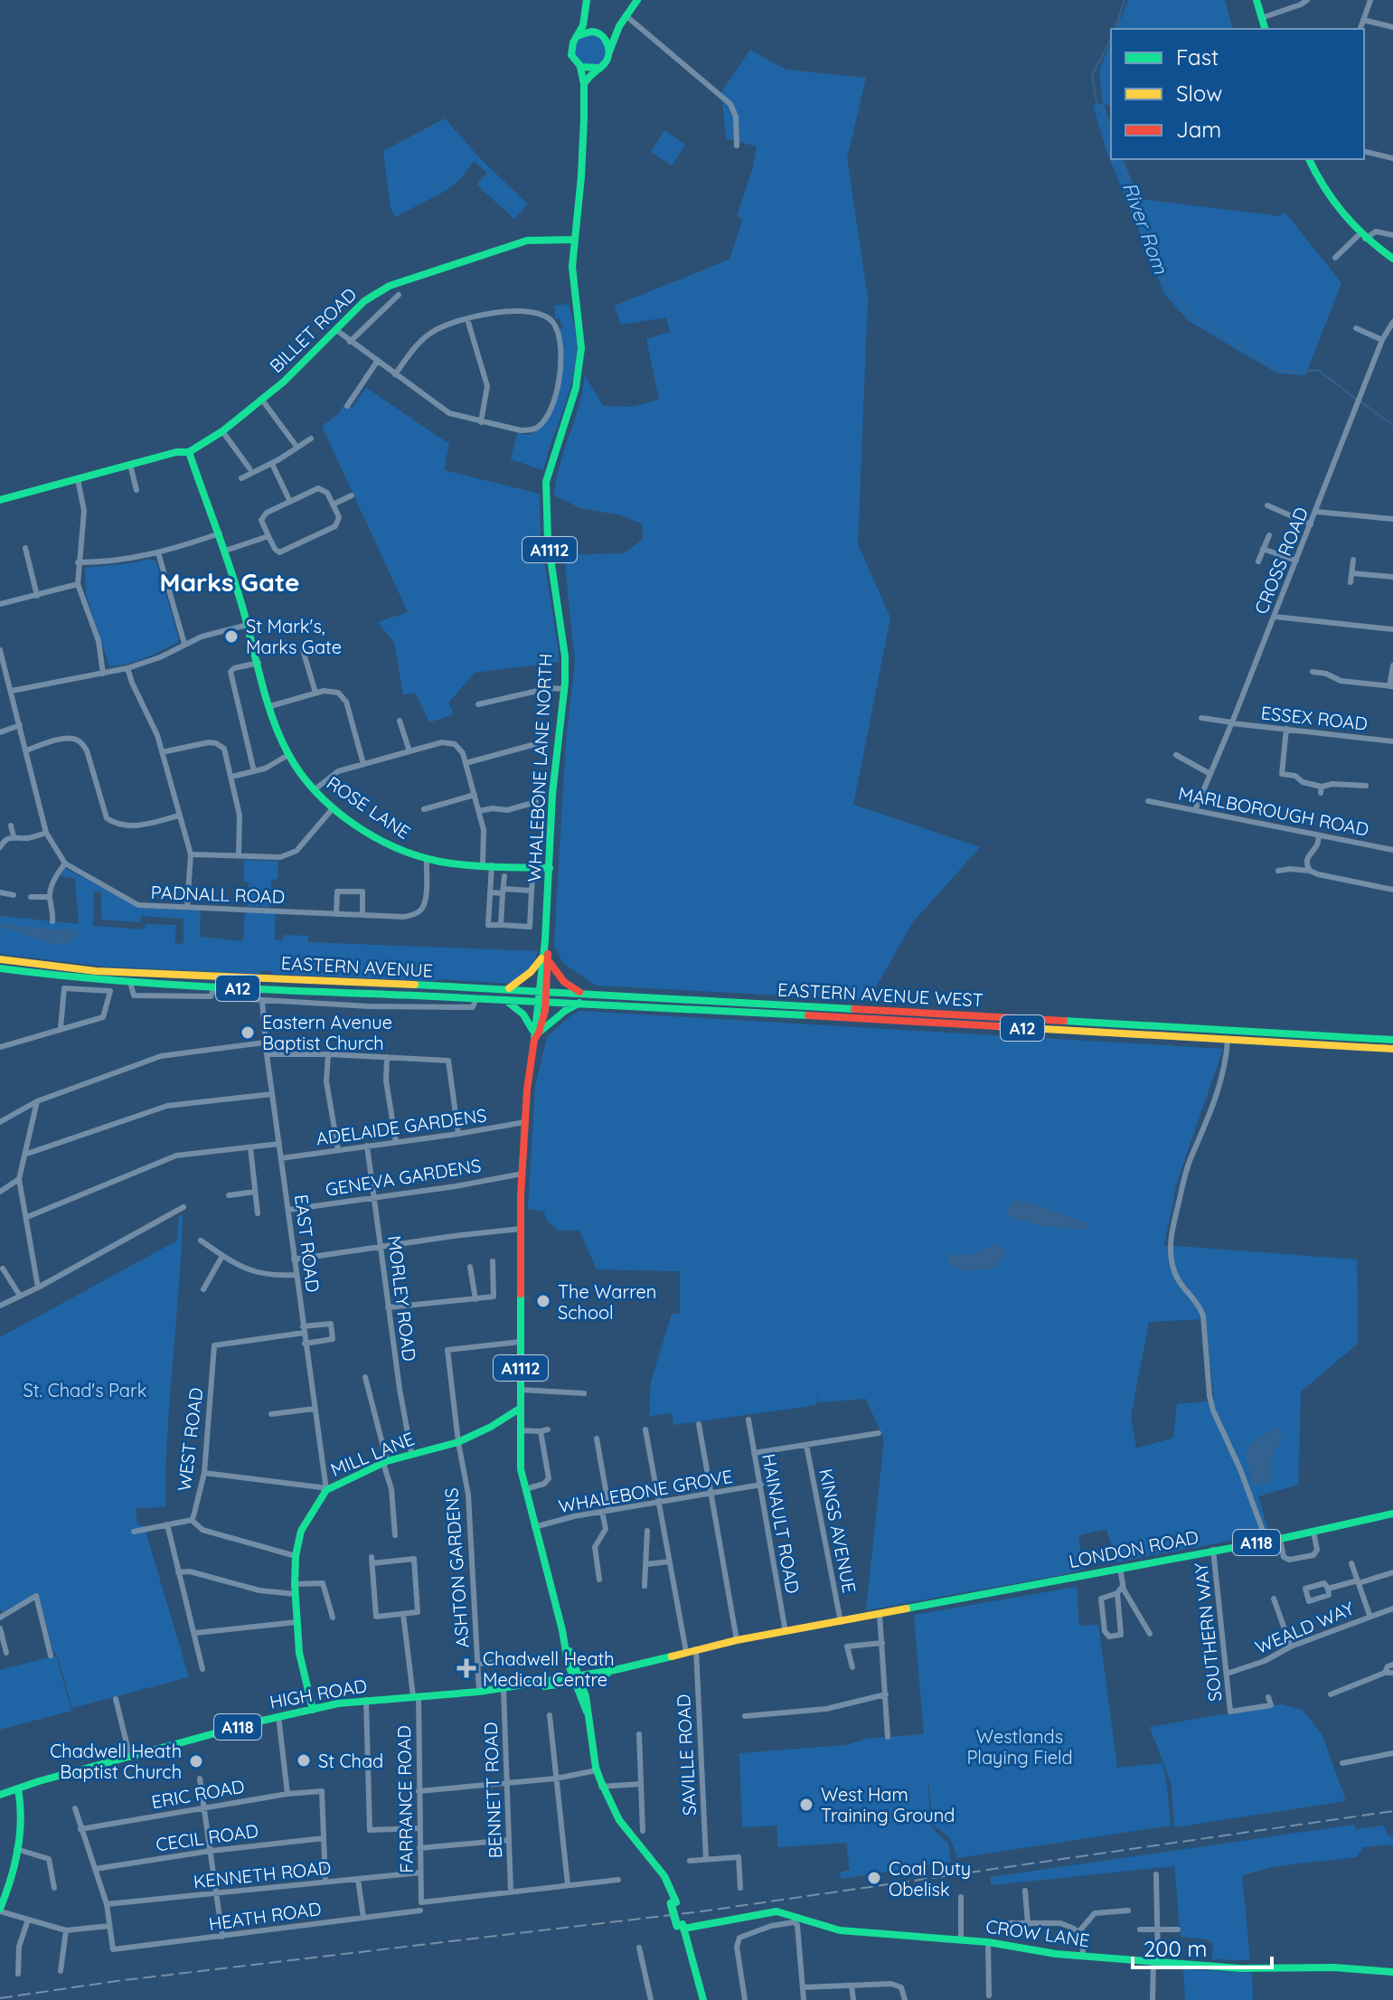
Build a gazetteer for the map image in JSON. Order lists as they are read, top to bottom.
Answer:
{
  "streets": {
    "main road": [
      "BILLET ROAD",
      "A1112",
      "WHALEBONE LANE NORTH",
      "ROSE LANE",
      "EASTERN AVENUE",
      "A12",
      "EASTERN AVENUE WEST",
      "MILL LANE",
      "A118",
      "LONDON ROAD",
      "HIGH ROAD",
      "CROW LANE"
    ],
    "street": [
      "CROSS ROAD",
      "ESSEX ROAD",
      "MARLBOROUGH ROAD",
      "PADNALL ROAD",
      "ADELAIDE GARDENS",
      "GENEVA GARDENS",
      "EAST ROAD",
      "MORLEY ROAD",
      "WEST ROAD",
      "WHALEBONE GROVE",
      "HAINAULT ROAD",
      "KINGS AVENUE",
      "ASHTON GARDENS",
      "WEALD WAY",
      "SOUTHERN WAY",
      "SAVILLE ROAD",
      "BENNETT ROAD",
      "ERIC ROAD",
      "FARRANCE ROAD",
      "CECIL ROAD",
      "KENNETH ROAD",
      "HEATH ROAD"
    ]
  },
  "crossings": [
    ["BILLET ROAD", "WHALEBONE LANE NORTH"],
    ["BILLET ROAD", "ROSE LANE"],
    ["A1112", "WHALEBONE LANE NORTH"],
    ["A1112", "EASTERN AVENUE"],
    ["A1112", "HIGH ROAD"],
    ["A1112", "CROW LANE"],
    ["CROSS ROAD", "ESSEX ROAD"],
    ["CROSS ROAD", "MARLBOROUGH ROAD"],
    ["WHALEBONE LANE NORTH", "ROSE LANE"],
    ["WHALEBONE LANE NORTH", "EASTERN AVENUE"],
    ["WHALEBONE LANE NORTH", "A12"],
    ["WHALEBONE LANE NORTH", "EASTERN AVENUE WEST"],
    ["WHALEBONE LANE NORTH", "ADELAIDE GARDENS"],
    ["WHALEBONE LANE NORTH", "GENEVA GARDENS"],
    ["WHALEBONE LANE NORTH", "MILL LANE"],
    ["WHALEBONE LANE NORTH", "WHALEBONE GROVE"],
    ["WHALEBONE LANE NORTH", "ASHTON GARDENS"],
    ["WHALEBONE LANE NORTH", "HIGH ROAD"],
    ["ROSE LANE", "PADNALL ROAD"],
    ["EASTERN AVENUE", "A12"],
    ["EASTERN AVENUE", "EASTERN AVENUE WEST"],
    ["EASTERN AVENUE", "EAST ROAD"],
    ["A12", "EASTERN AVENUE WEST"],
    ["ADELAIDE GARDENS", "EAST ROAD"],
    ["ADELAIDE GARDENS", "MORLEY ROAD"],
    ["GENEVA GARDENS", "EAST ROAD"],
    ["GENEVA GARDENS", "MORLEY ROAD"],
    ["EAST ROAD", "WEST ROAD"],
    ["EAST ROAD", "MILL LANE"],
    ["MORLEY ROAD", "MILL LANE"],
    ["MILL LANE", "ASHTON GARDENS"],
    ["MILL LANE", "HIGH ROAD"],
    ["WHALEBONE GROVE", "HAINAULT ROAD"],
    ["HAINAULT ROAD", "HIGH ROAD"],
    ["KINGS AVENUE", "HIGH ROAD"],
    ["LONDON ROAD", "SOUTHERN WAY"],
    ["LONDON ROAD", "HIGH ROAD"],
    ["ASHTON GARDENS", "HIGH ROAD"],
    ["WEALD WAY", "SOUTHERN WAY"],
    ["HIGH ROAD", "SAVILLE ROAD"],
    ["HIGH ROAD", "BENNETT ROAD"],
    ["HIGH ROAD", "FARRANCE ROAD"],
    ["BENNETT ROAD", "FARRANCE ROAD"],
    ["ERIC ROAD", "CECIL ROAD"],
    ["FARRANCE ROAD", "KENNETH ROAD"]
  ],
  "districts": ["Marks Gate"],
  "water": ["River Rom"],
  "parks": ["St. Chad's Park", "Westlands Playing Field"],
  "places": {
    "other": [
      "St Mark's, Marks Gate",
      "Eastern Avenue Baptist Church",
      "The Warren School",
      "St Chad",
      "Chadwell Heath Baptist Church",
      "West Ham Training Ground",
      "Coal Duty Obelisk"
    ],
    "health": ["Chadwell Heath Medical Centre"]
  },
  "legend": ["Fast", "Slow", "Jam"],
  "scale_bar": "200 m"
}
